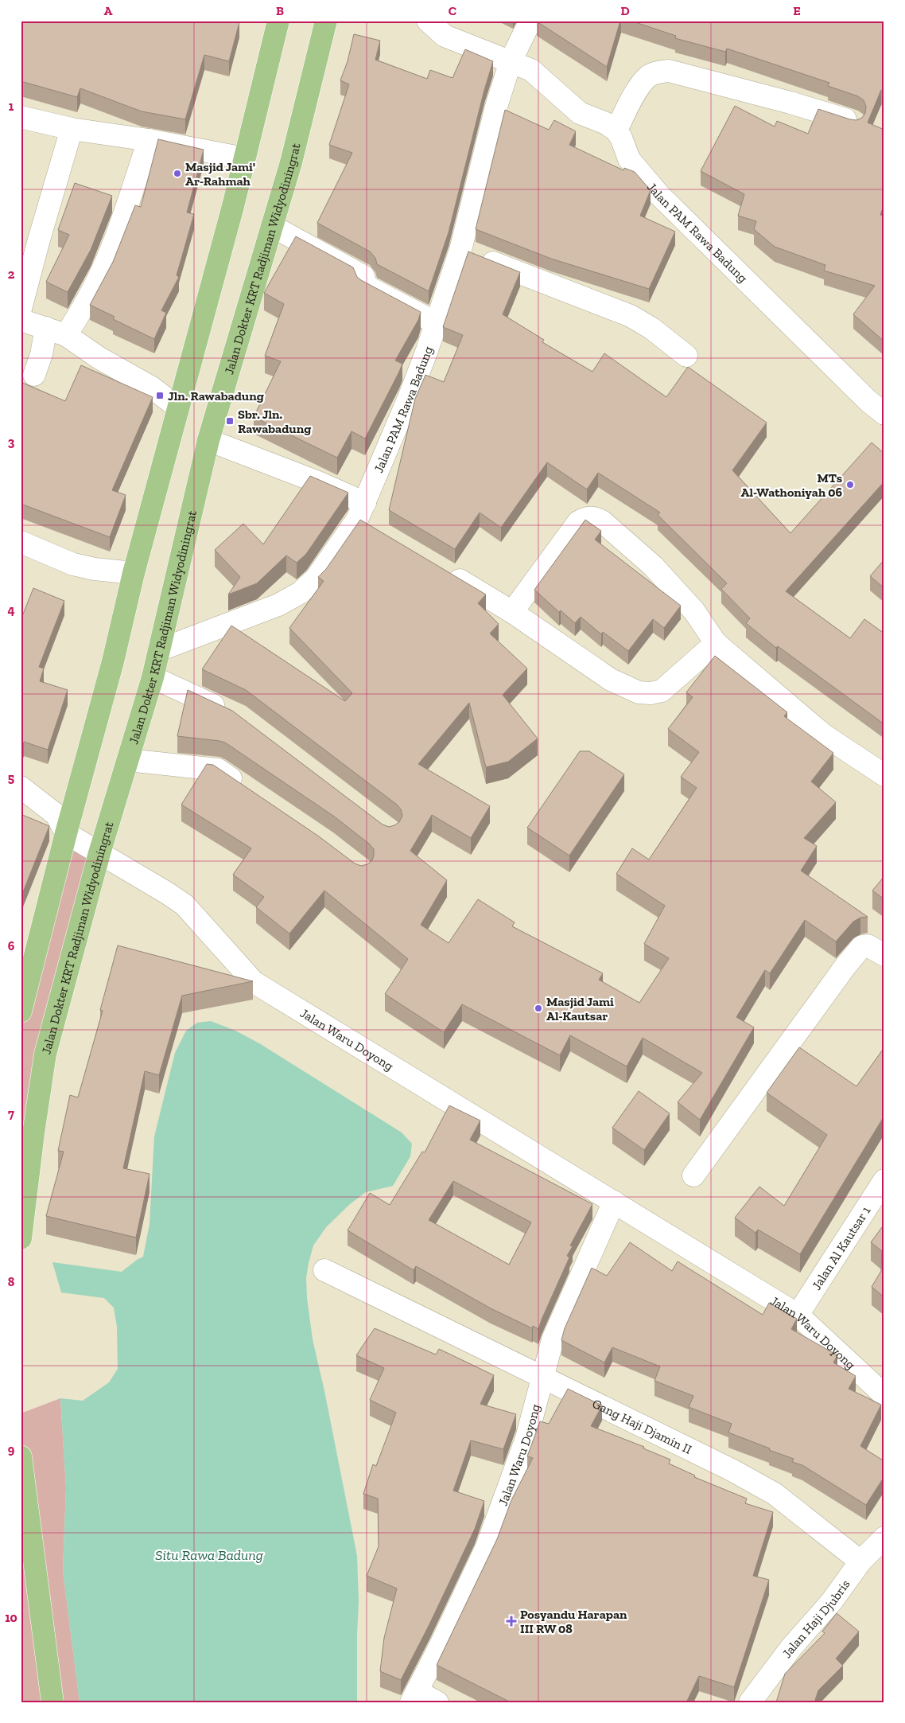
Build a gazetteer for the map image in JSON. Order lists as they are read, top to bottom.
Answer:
{
  "streets": {
    "main road": ["Jalan Dokter KRT Radjiman Widyodiningrat"],
    "street": [
      "Jalan PAM Rawa Badung",
      "Jalan Waru Doyong",
      "Jalan Al Kautsar 1",
      "Gang Haji Djamin II",
      "Jalan Haji Djubris"
    ]
  },
  "crossings": [
    ["Jalan PAM Rawa Badung", "Jalan Dokter KRT Radjiman Widyodiningrat"],
    ["Jalan Dokter KRT Radjiman Widyodiningrat", "Jalan Waru Doyong"],
    ["Jalan Waru Doyong", "Jalan Al Kautsar 1"],
    ["Jalan Waru Doyong", "Gang Haji Djamin II"],
    ["Gang Haji Djamin II", "Jalan Haji Djubris"]
  ],
  "water": ["Situ Rawa Badung"],
  "places": {
    "other": ["Masjid Jami' Ar-Rahmah", "MTs Al-Wathoniyah 06", "Masjid Jami Al-Kautsar"],
    "transit": ["Jln. Rawabadung", "Sbr. Jln. Rawabadung"],
    "health": ["Posyandu Harapan III RW 08"]
  },
  "grid": {
    "columns": [
      "A",
      "B",
      "C",
      "D",
      "E"
    ],
    "rows": [
      "1",
      "2",
      "3",
      "4",
      "5",
      "6",
      "7",
      "8",
      "9",
      "10"
    ]
  }
}
